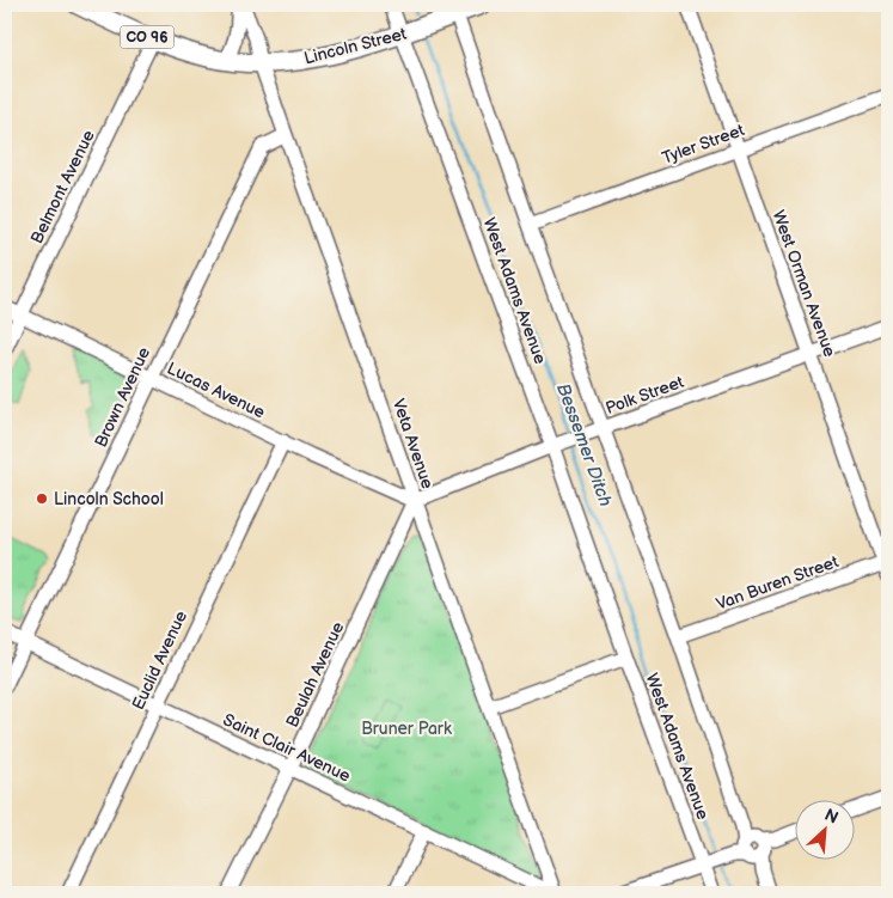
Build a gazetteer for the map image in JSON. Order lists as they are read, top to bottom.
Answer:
{
  "streets": {
    "main road": ["CO 96", "Lincoln Street"],
    "street": [
      "Tyler Street",
      "Belmont Avenue",
      "West Orman Avenue",
      "West Adams Avenue",
      "Lucas Avenue",
      "Polk Street",
      "Brown Avenue",
      "Veta Avenue",
      "Van Buren Street",
      "Euclid Avenue",
      "Beulah Avenue",
      "Saint Clair Avenue"
    ]
  },
  "crossings": [
    ["CO 96", "Lincoln Street"],
    ["CO 96", "Belmont Avenue"],
    ["CO 96", "Veta Avenue"],
    ["Lincoln Street", "West Adams Avenue"],
    ["Lincoln Street", "Veta Avenue"],
    ["Tyler Street", "West Orman Avenue"],
    ["Tyler Street", "West Adams Avenue"],
    ["Belmont Avenue", "Lucas Avenue"],
    ["West Orman Avenue", "Polk Street"],
    ["West Orman Avenue", "Van Buren Street"],
    ["West Adams Avenue", "Polk Street"],
    ["West Adams Avenue", "Van Buren Street"],
    ["Lucas Avenue", "Polk Street"],
    ["Lucas Avenue", "Brown Avenue"],
    ["Lucas Avenue", "Veta Avenue"],
    ["Lucas Avenue", "Euclid Avenue"],
    ["Lucas Avenue", "Beulah Avenue"],
    ["Polk Street", "Veta Avenue"],
    ["Polk Street", "Beulah Avenue"],
    ["Brown Avenue", "Veta Avenue"],
    ["Brown Avenue", "Saint Clair Avenue"],
    ["Veta Avenue", "Beulah Avenue"],
    ["Veta Avenue", "Saint Clair Avenue"],
    ["Euclid Avenue", "Saint Clair Avenue"],
    ["Beulah Avenue", "Saint Clair Avenue"]
  ],
  "water": ["Bessemer Ditch"],
  "parks": ["Bruner Park"],
  "places": ["Lincoln School"],
  "north": "top right"
}
